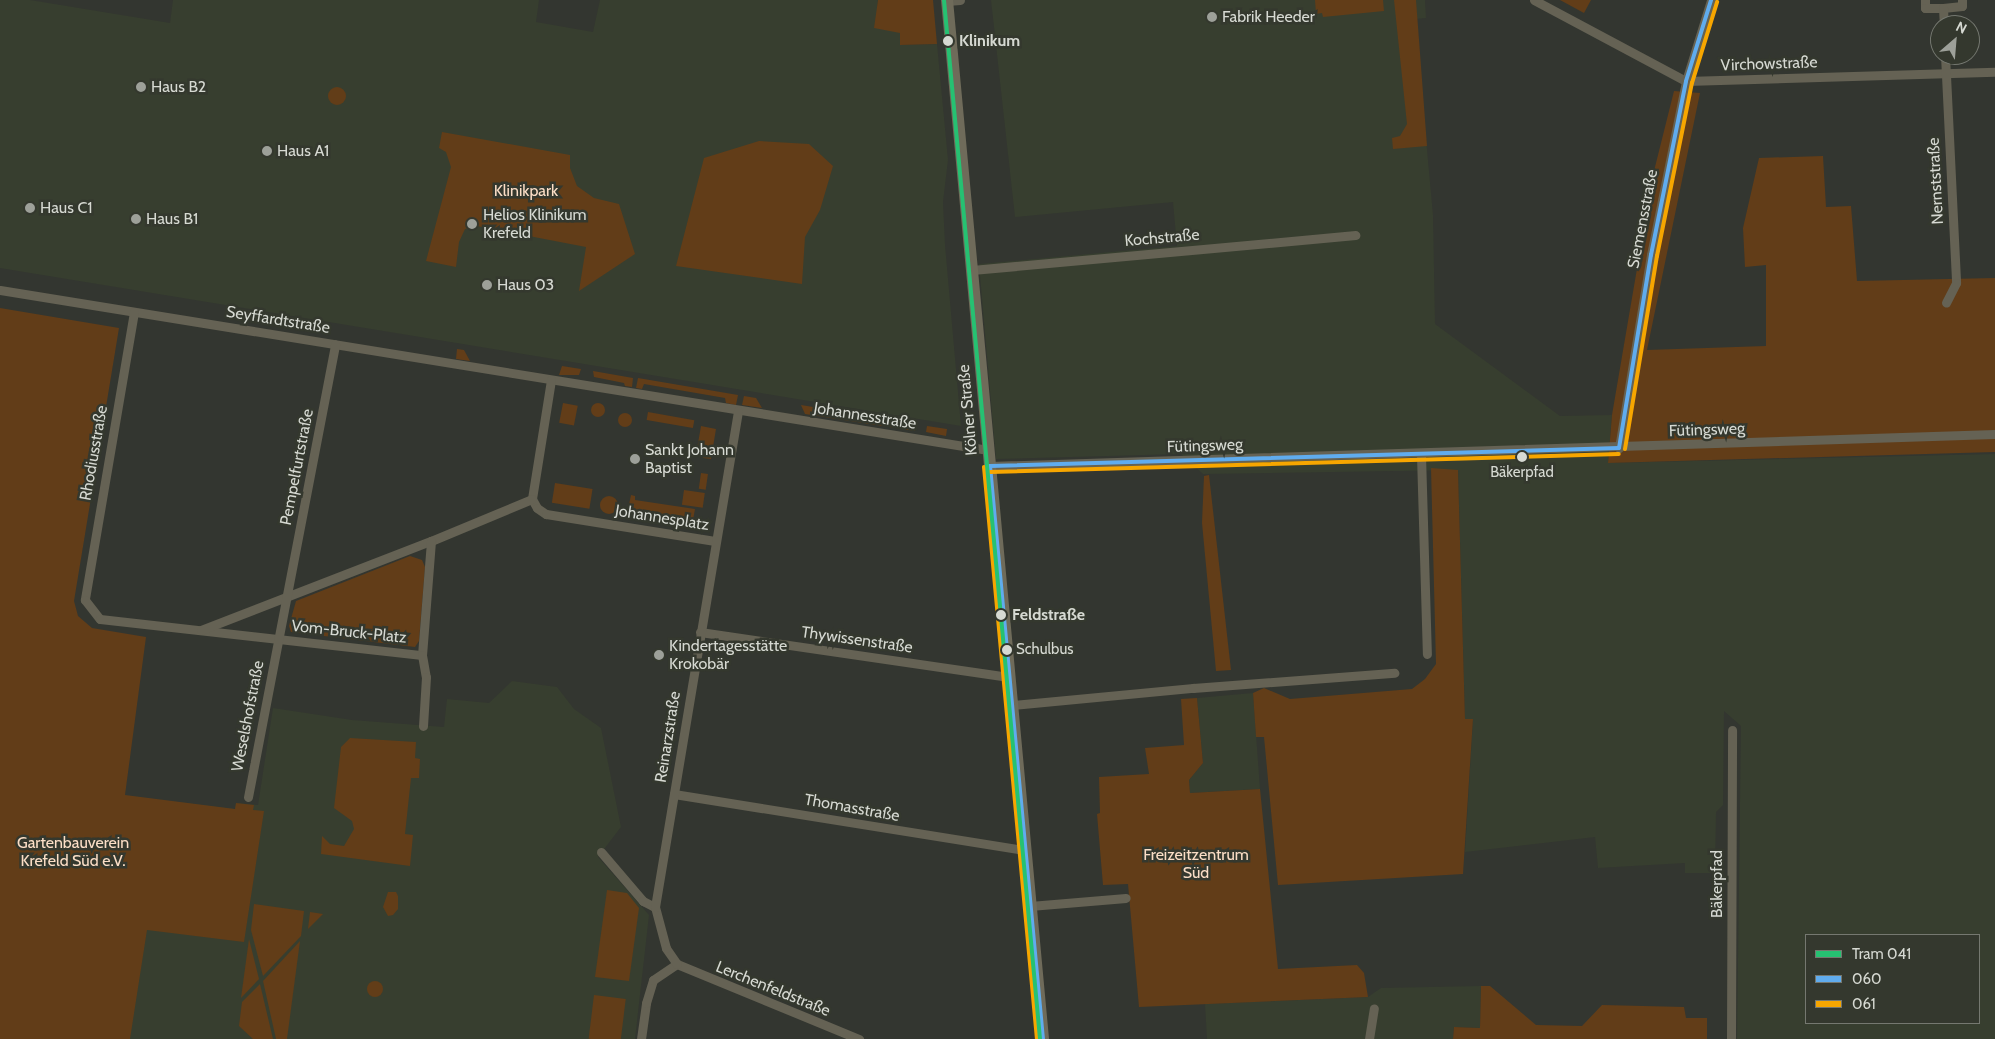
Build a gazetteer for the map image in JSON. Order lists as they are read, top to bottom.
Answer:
{
  "streets": {
    "main road": ["Kölner Straße"],
    "street": [
      "Virchowstraße",
      "Nernststraße",
      "Siemensstraße",
      "Kochstraße",
      "Seyffardtstraße",
      "Johannesstraße",
      "Fütingsweg",
      "Rhodiusstraße",
      "Pempelfurtstraße",
      "Johannesplatz",
      "Vom-Bruck-Platz",
      "Thywissenstraße",
      "Weselshofstraße",
      "Reinarzstraße",
      "Thomasstraße",
      "Bäkerpfad",
      "Lerchenfeldstraße"
    ]
  },
  "crossings": [
    ["Virchowstraße", "Nernststraße"],
    ["Virchowstraße", "Siemensstraße"],
    ["Siemensstraße", "Fütingsweg"],
    ["Kochstraße", "Kölner Straße"],
    ["Seyffardtstraße", "Rhodiusstraße"],
    ["Seyffardtstraße", "Pempelfurtstraße"],
    ["Kölner Straße", "Johannesstraße"],
    ["Kölner Straße", "Fütingsweg"],
    ["Kölner Straße", "Thywissenstraße"],
    ["Kölner Straße", "Thomasstraße"],
    ["Johannesstraße", "Johannesplatz"],
    ["Rhodiusstraße", "Vom-Bruck-Platz"],
    ["Pempelfurtstraße", "Vom-Bruck-Platz"],
    ["Johannesplatz", "Vom-Bruck-Platz"],
    ["Johannesplatz", "Reinarzstraße"],
    ["Vom-Bruck-Platz", "Weselshofstraße"],
    ["Thywissenstraße", "Reinarzstraße"],
    ["Reinarzstraße", "Thomasstraße"],
    ["Reinarzstraße", "Lerchenfeldstraße"]
  ],
  "parks": ["Klinikpark", "Gartenbauverein Krefeld Süd e.V.", "Freizeitzentrum Süd"],
  "places": [
    "Fabrik Heeder",
    "Klinikum",
    "Haus B2",
    "Haus A1",
    "Haus C1",
    "Haus B1",
    "Helios Klinikum Krefeld",
    "Haus 03",
    "Bäkerpfad",
    "Sankt Johann Baptist",
    "Feldstraße",
    "Schulbus",
    "Kindertagesstätte Krokobär"
  ],
  "lines": ["tram line 041", "transit line 060", "transit line 061"],
  "legend": ["Tram 041", "060", "061"],
  "north": "top right"
}
